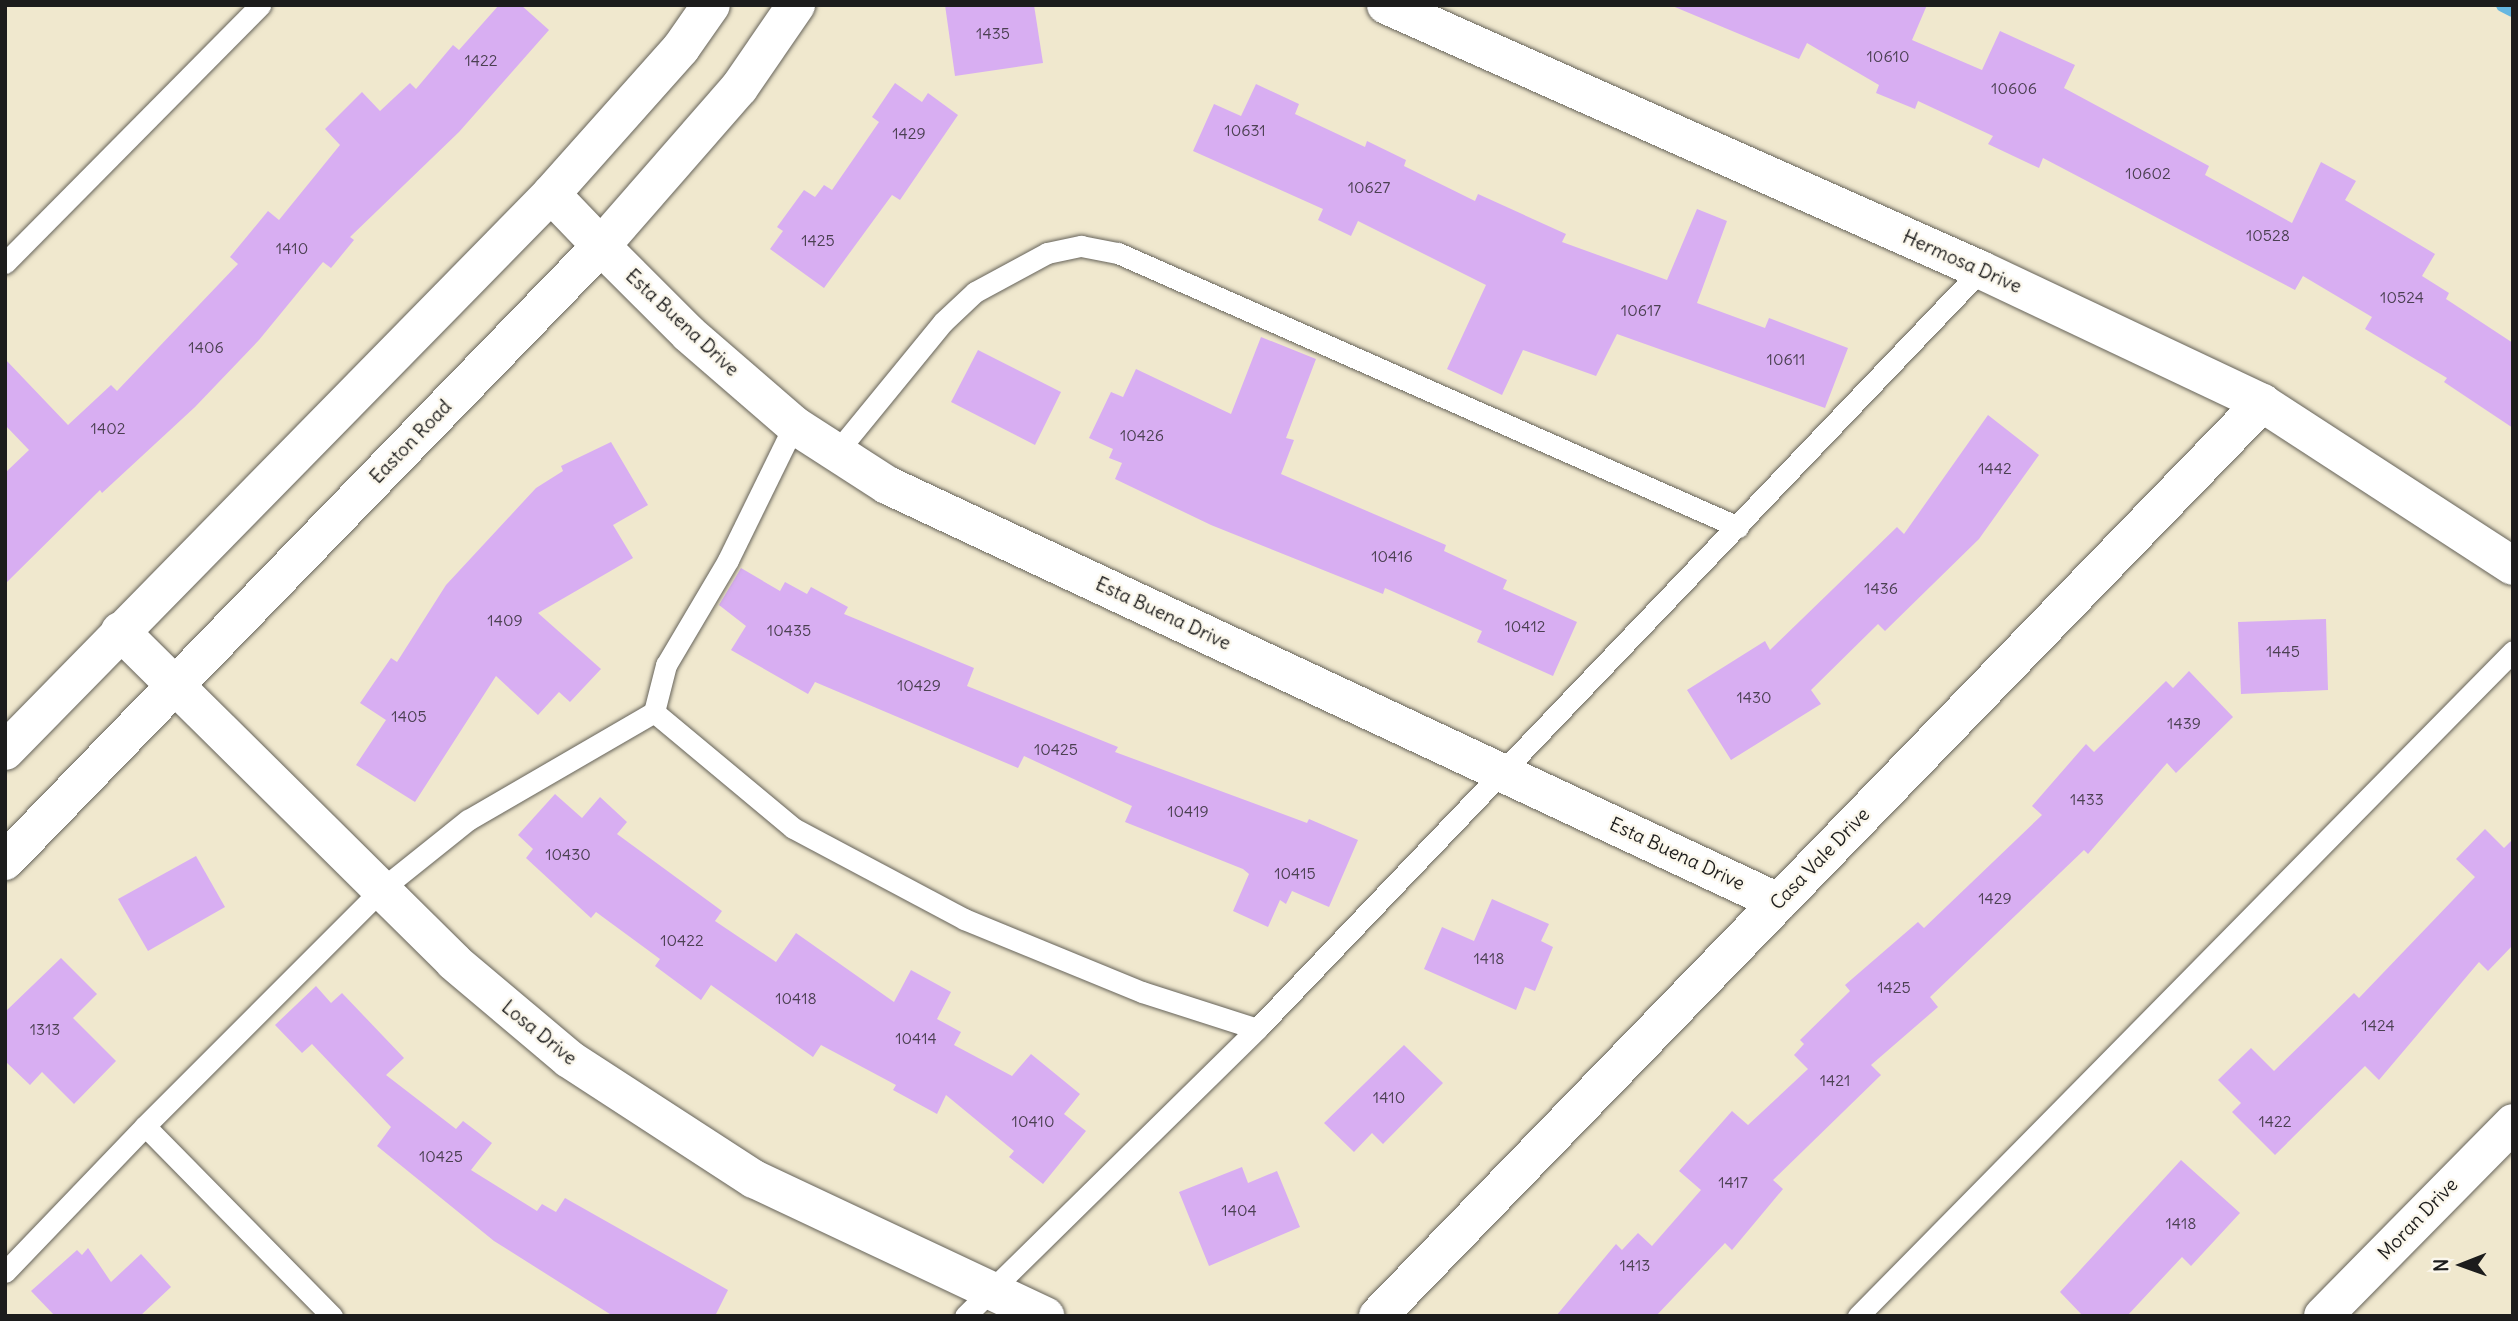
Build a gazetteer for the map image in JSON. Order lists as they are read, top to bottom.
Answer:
{
  "streets": {
    "street": [
      "Hermosa Drive",
      "Esta Buena Drive",
      "Easton Road",
      "Casa Vale Drive",
      "Losa Drive",
      "Moran Drive"
    ]
  },
  "crossings": [
    ["Hermosa Drive", "Casa Vale Drive"],
    ["Esta Buena Drive", "Easton Road"],
    ["Esta Buena Drive", "Casa Vale Drive"],
    ["Easton Road", "Losa Drive"]
  ],
  "house_numbers": [
    "1435",
    "10610",
    "1422",
    "10606",
    "10631",
    "1429",
    "10602",
    "10627",
    "10528",
    "1425",
    "1410",
    "10524",
    "10617",
    "1406",
    "10611",
    "1402",
    "10426",
    "1442",
    "10416",
    "1436",
    "1409",
    "10412",
    "10435",
    "1445",
    "10429",
    "1430",
    "1405",
    "1439",
    "10425",
    "1433",
    "10419",
    "10430",
    "10415",
    "1429",
    "10422",
    "1418",
    "1425",
    "10418",
    "1424",
    "1313",
    "10414",
    "1421",
    "1410",
    "10410",
    "1422",
    "10425",
    "1417",
    "1404",
    "1418",
    "1413"
  ],
  "north": "left"
}
